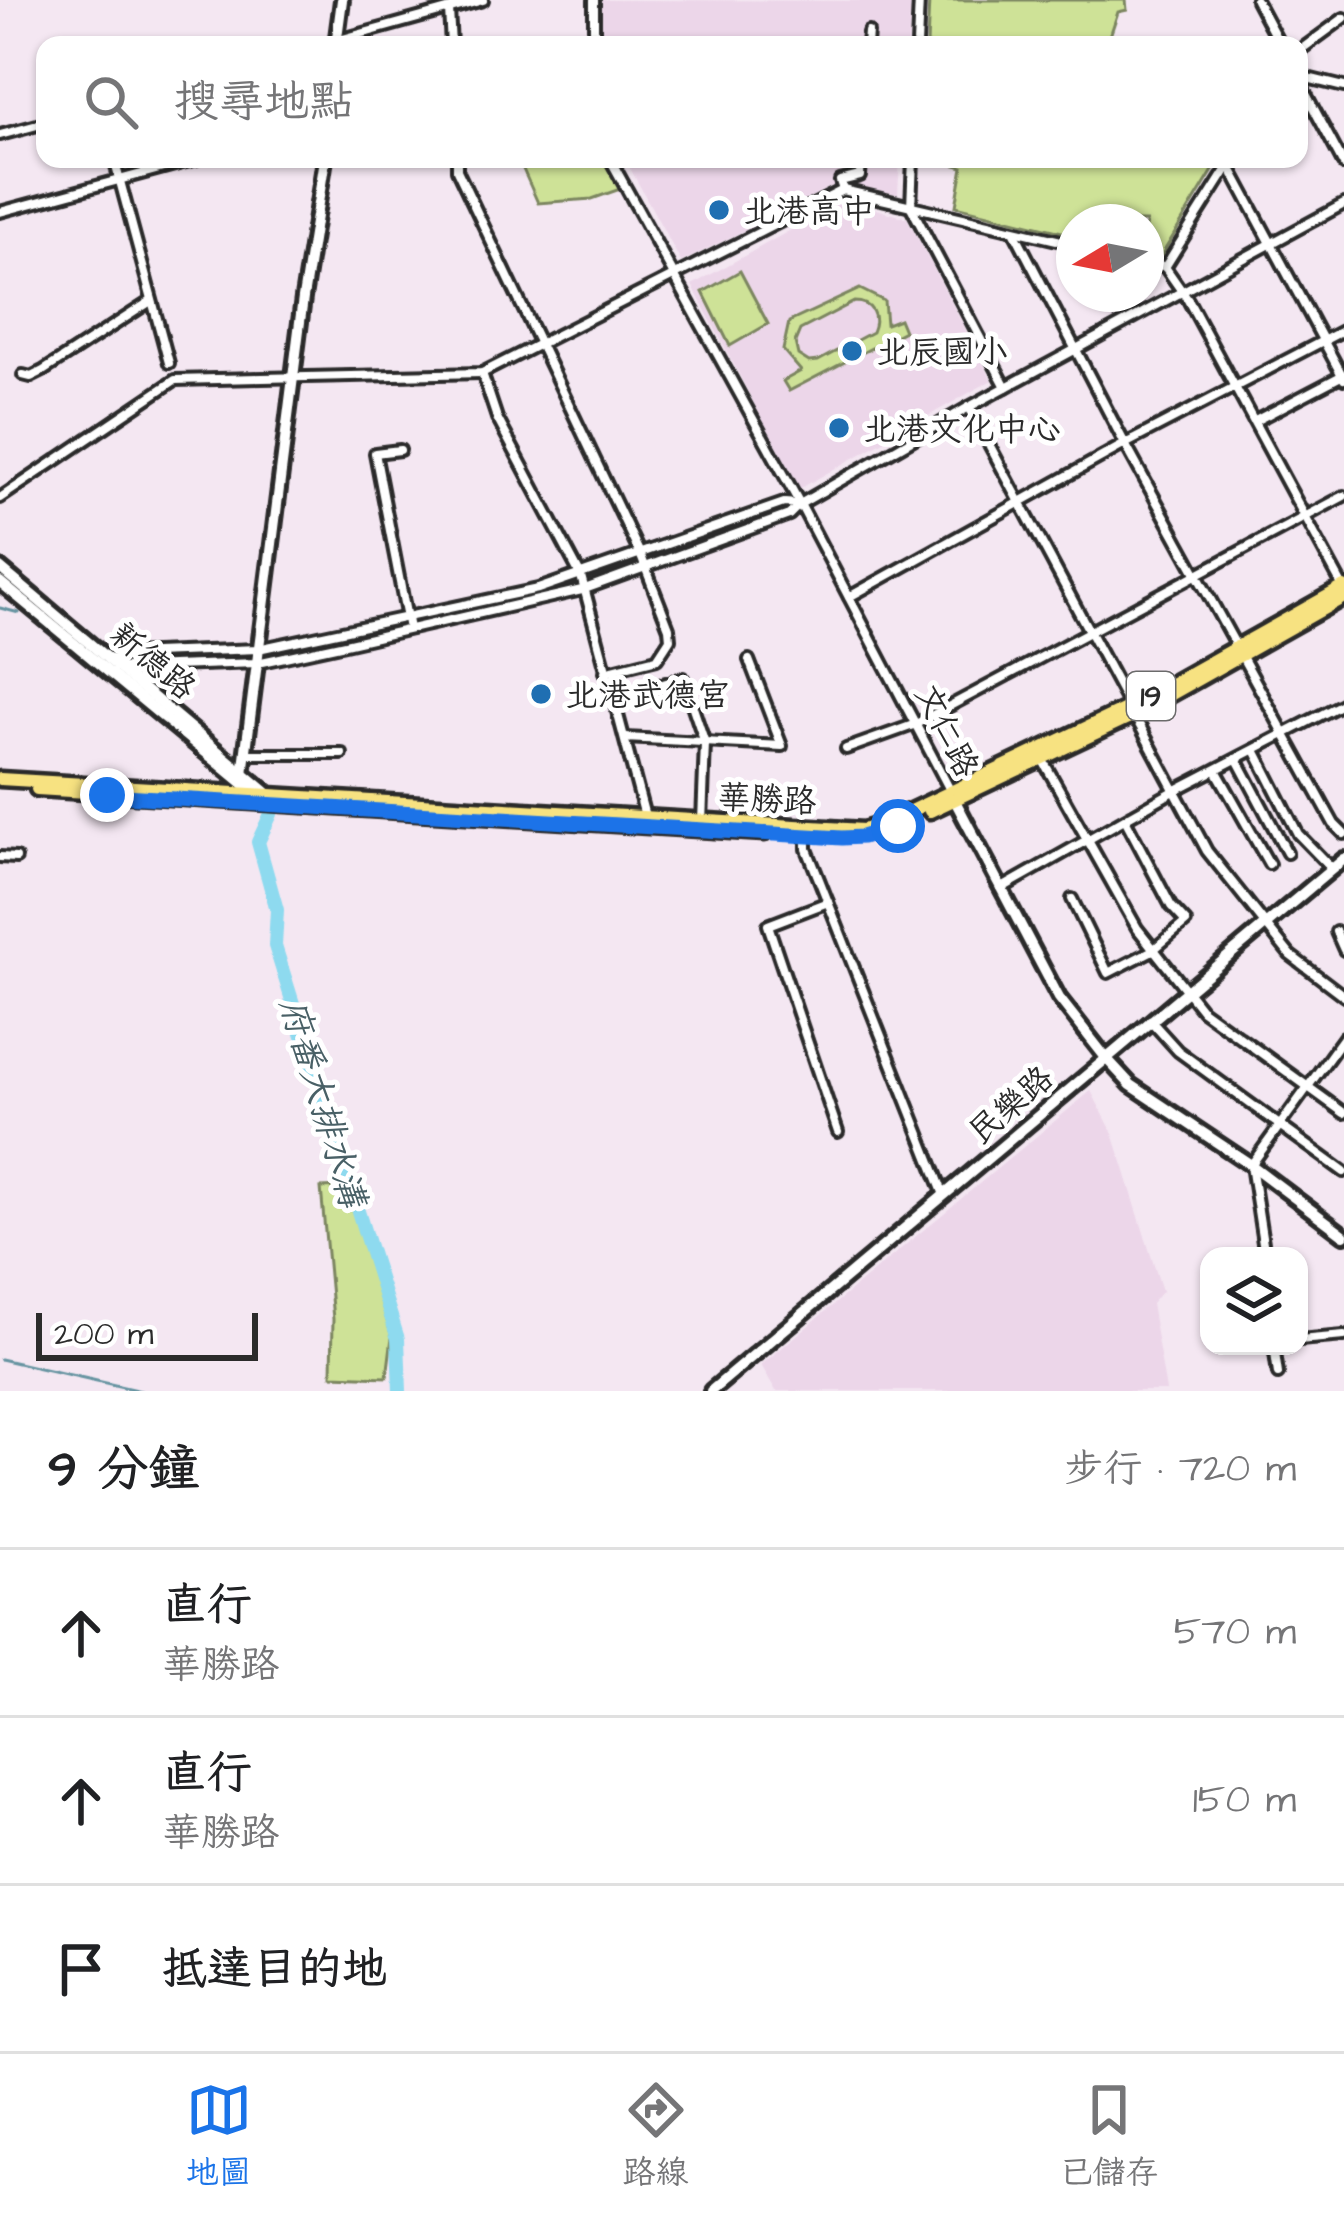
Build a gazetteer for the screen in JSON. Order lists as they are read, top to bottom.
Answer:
{
  "streets": {
    "main road": [
      "新德路",
      "19",
      "文仁路",
      "華勝路",
      "民樂路"
    ]
  },
  "crossings": [
    ["新德路", "19"],
    ["新德路", "華勝路"],
    ["19", "華勝路"],
    ["文仁路", "華勝路"],
    ["文仁路", "民樂路"]
  ],
  "water": ["府番大排水溝"],
  "places": [
    "北港高中",
    "北辰國小",
    "北港文化中心",
    "北港武德宮"
  ],
  "scale_bar": "200 m",
  "north": "left",
  "page": {
    "search": "搜尋地點",
    "scale": "200 m",
    "heading": ["9 分鐘", "步行 · 720 m"],
    "list": [
      ["直行", "華勝路", "570 m"],
      ["直行", "華勝路", "150 m"],
      "抵達目的地"
    ],
    "nav": ["地圖", "路線", "已儲存"]
  }
}
